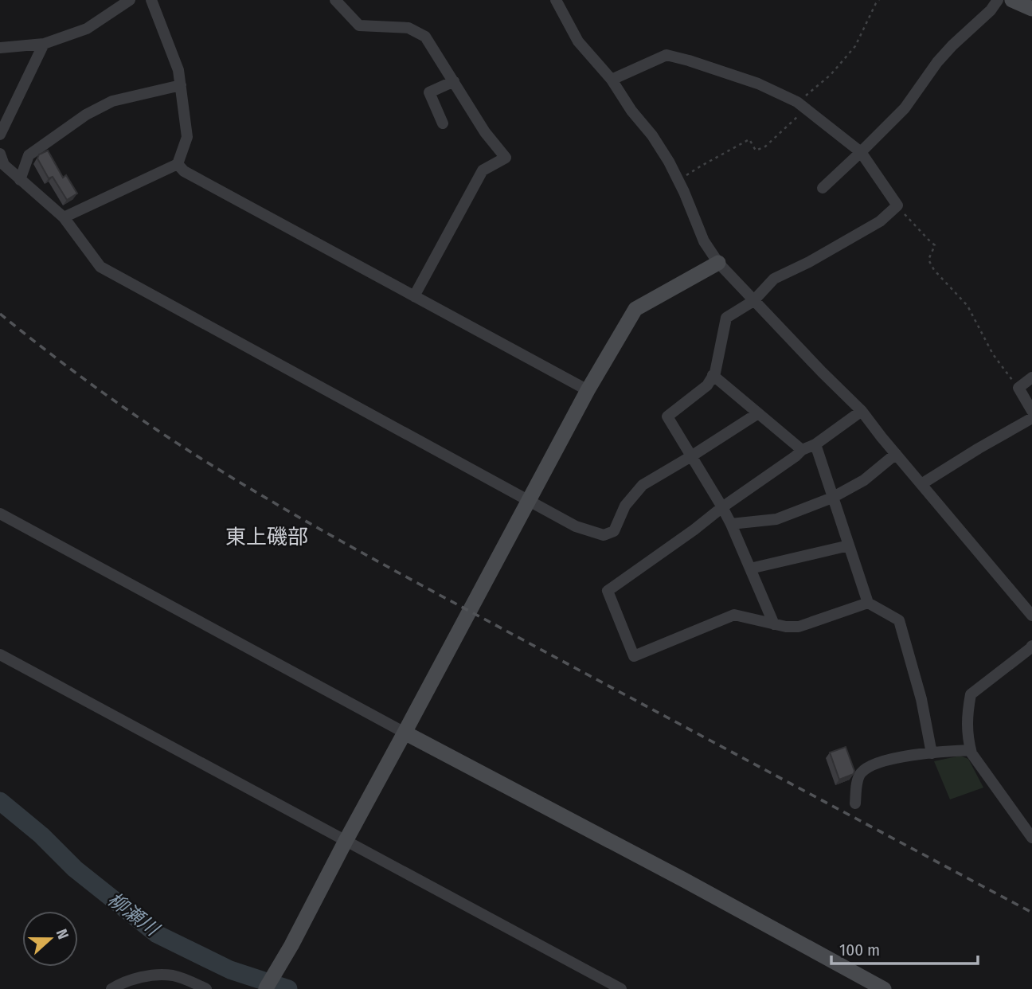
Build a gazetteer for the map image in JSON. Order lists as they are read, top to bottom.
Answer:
{
  "districts": ["東上磯部"],
  "water": ["柳瀬川"],
  "scale_bar": "100 m",
  "north": "right"
}
